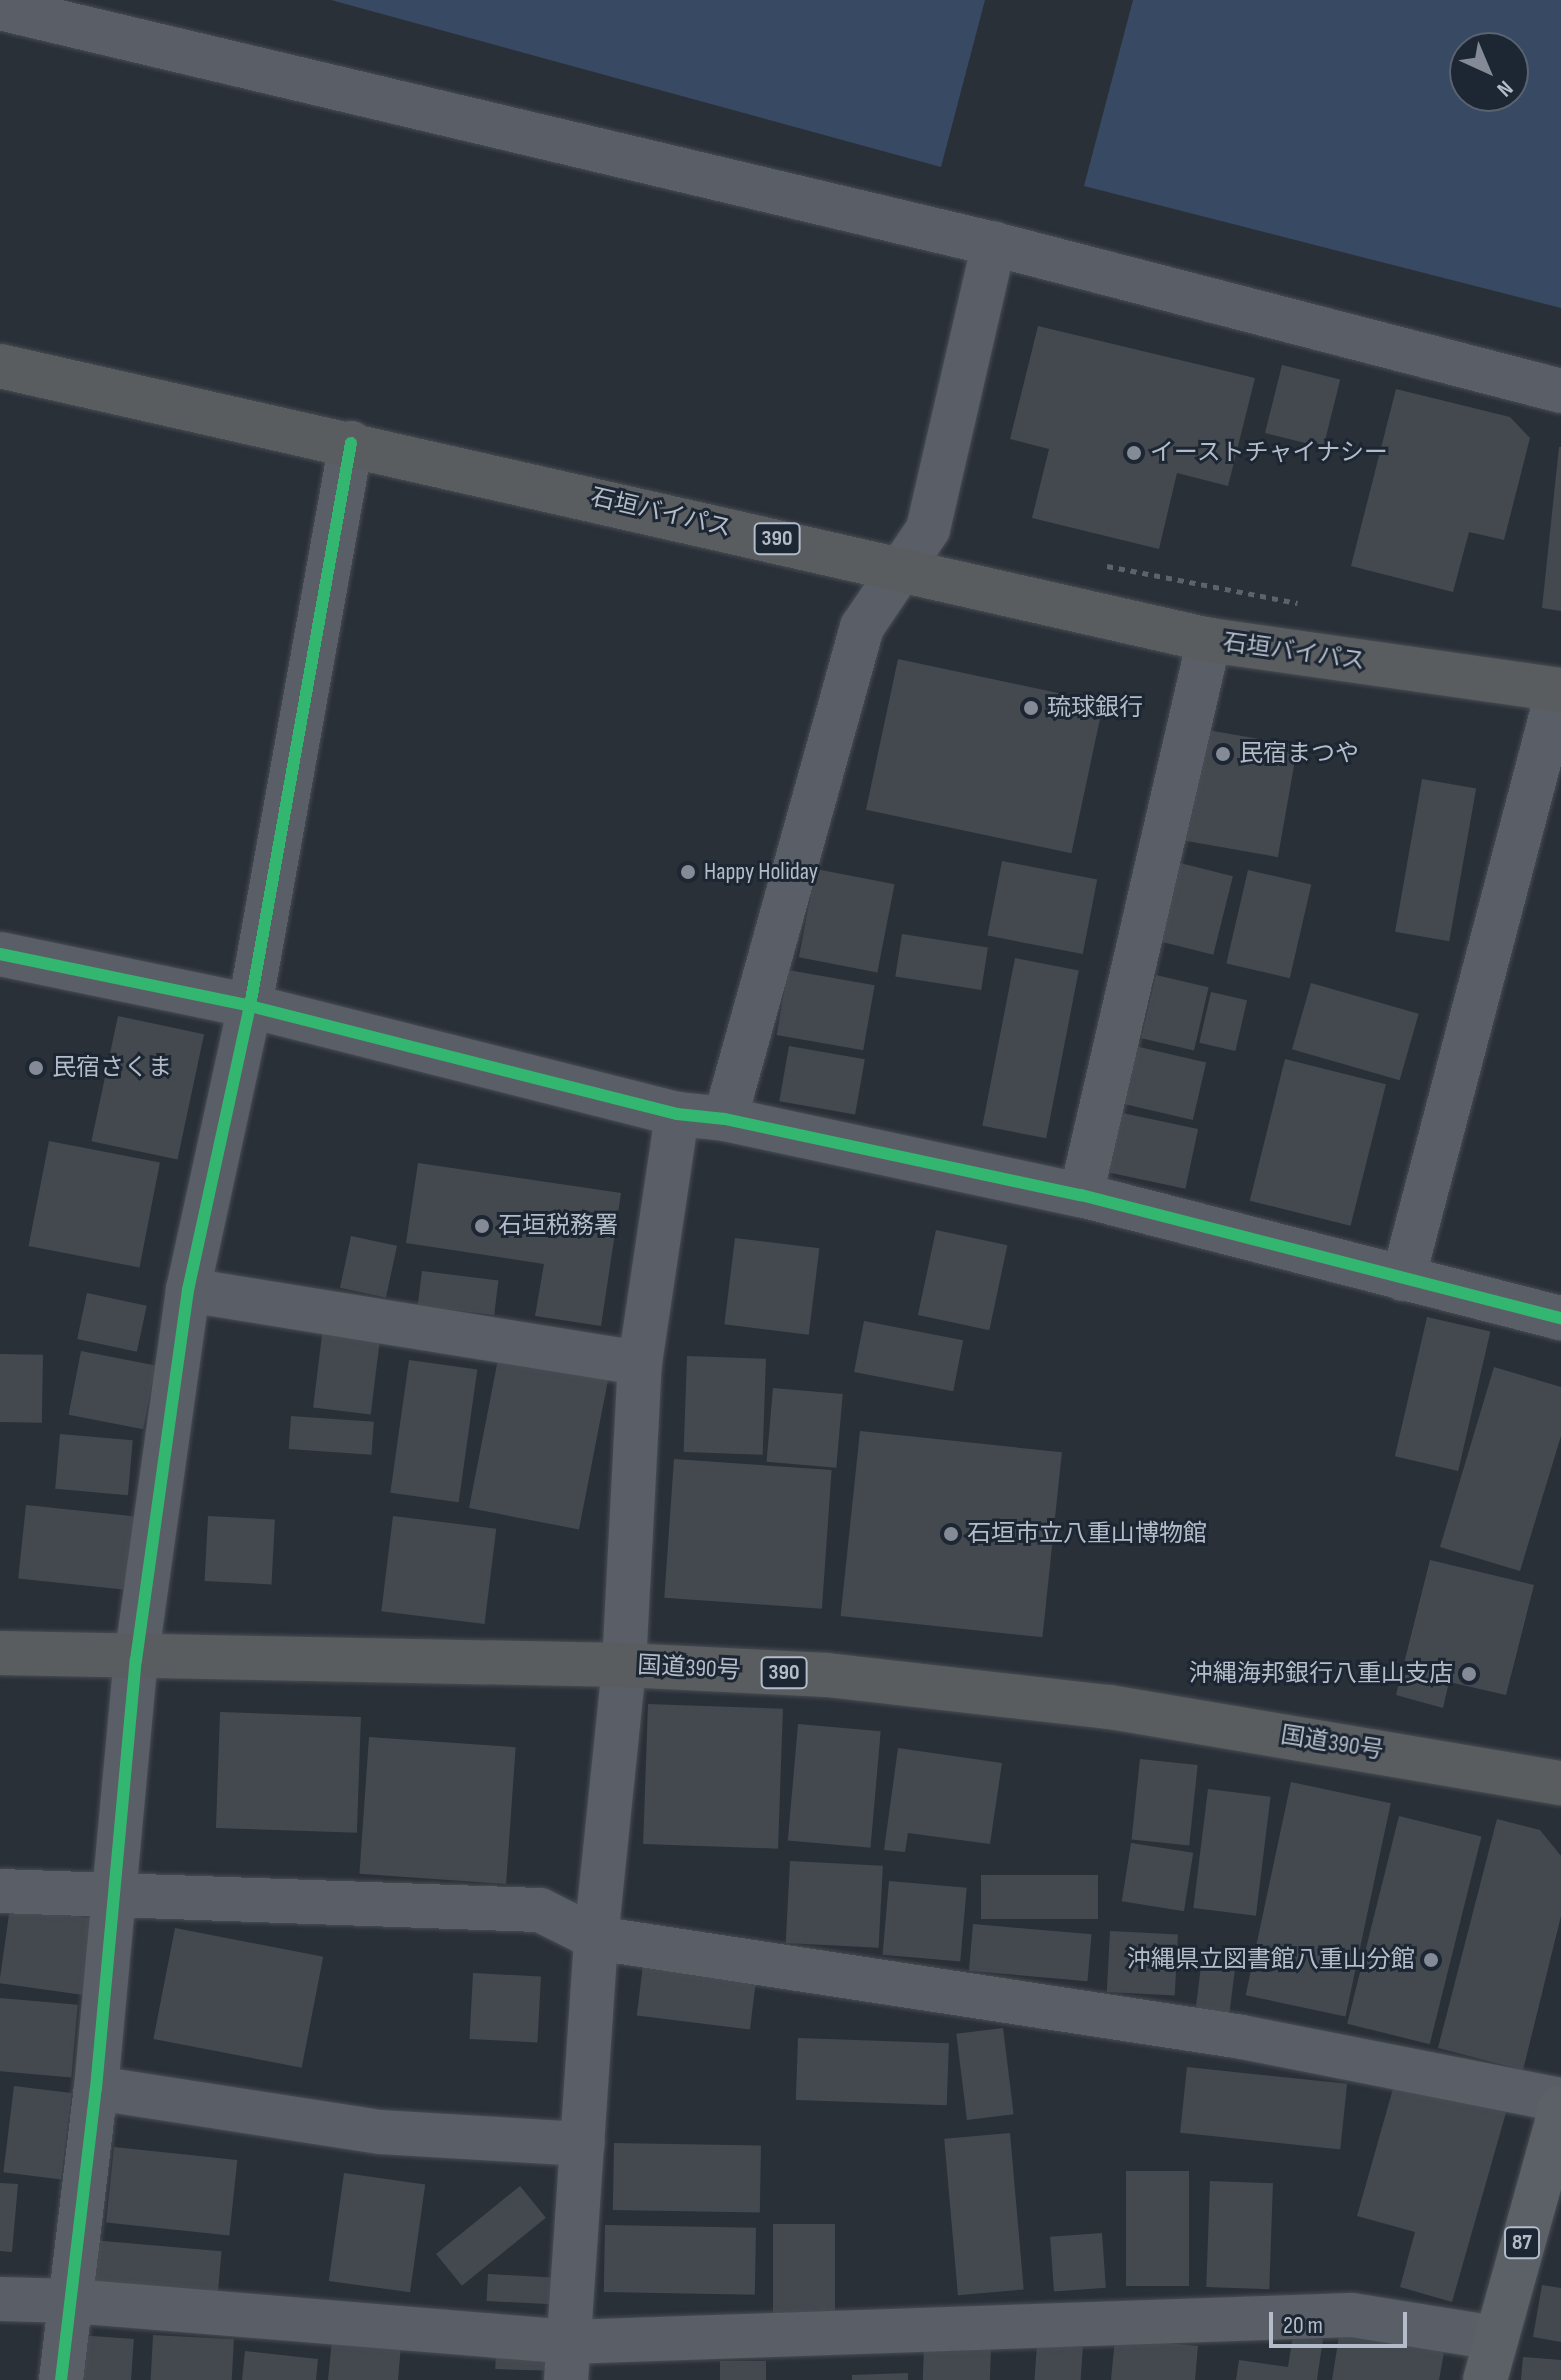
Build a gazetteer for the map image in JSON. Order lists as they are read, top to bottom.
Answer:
{
  "streets": {
    "highway": ["石垣バイパス", "390", "国道390号"],
    "main road": ["87"]
  },
  "places": [
    "イーストチャイナシー",
    "琉球銀行",
    "民宿まつや",
    "Happy Holiday",
    "民宿さくま",
    "石垣税務署",
    "石垣市立八重山博物館",
    "沖縄海邦銀行八重山支店",
    "沖縄県立図書館八重山分館"
  ],
  "scale_bar": "20 m",
  "north": "bottom right"
}
